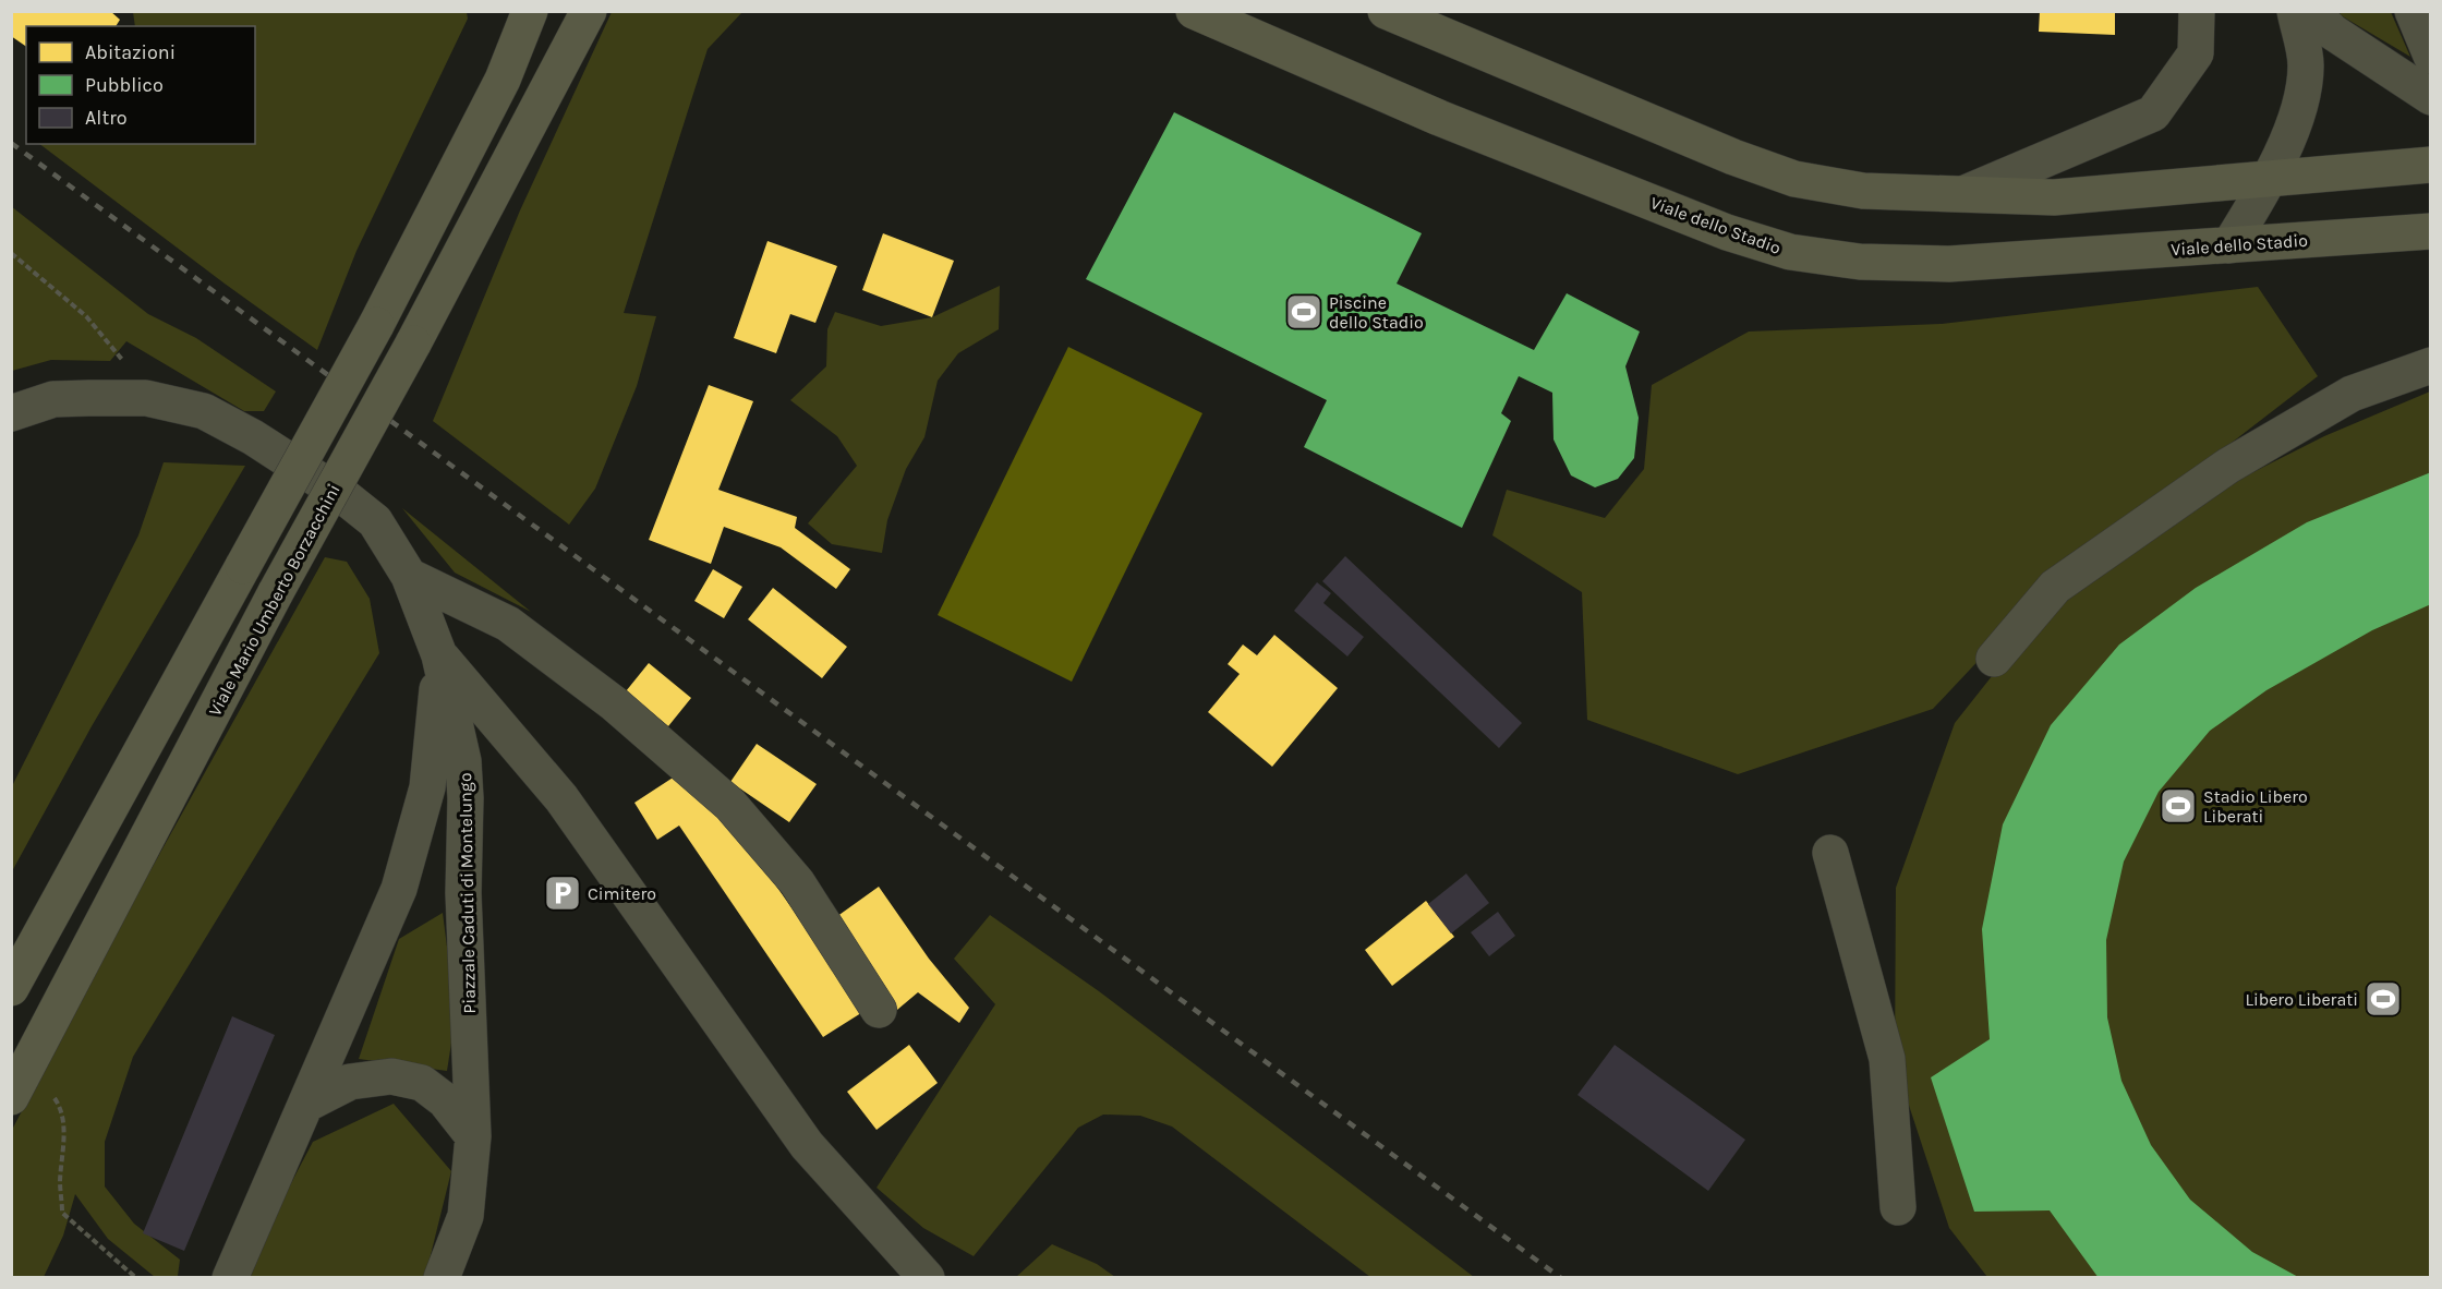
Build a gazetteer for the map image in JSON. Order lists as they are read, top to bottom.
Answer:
{
  "streets": {
    "main road": ["Viale dello Stadio", "Viale Mario Umberto Borzacchini"],
    "street": ["Piazzale Caduti di Montelungo"]
  },
  "places": {
    "sports": ["Piscine dello Stadio", "Stadio Libero Liberati", "Libero Liberati"],
    "parking": ["Cimitero"]
  },
  "legend": ["Abitazioni", "Pubblico", "Altro"]
}
